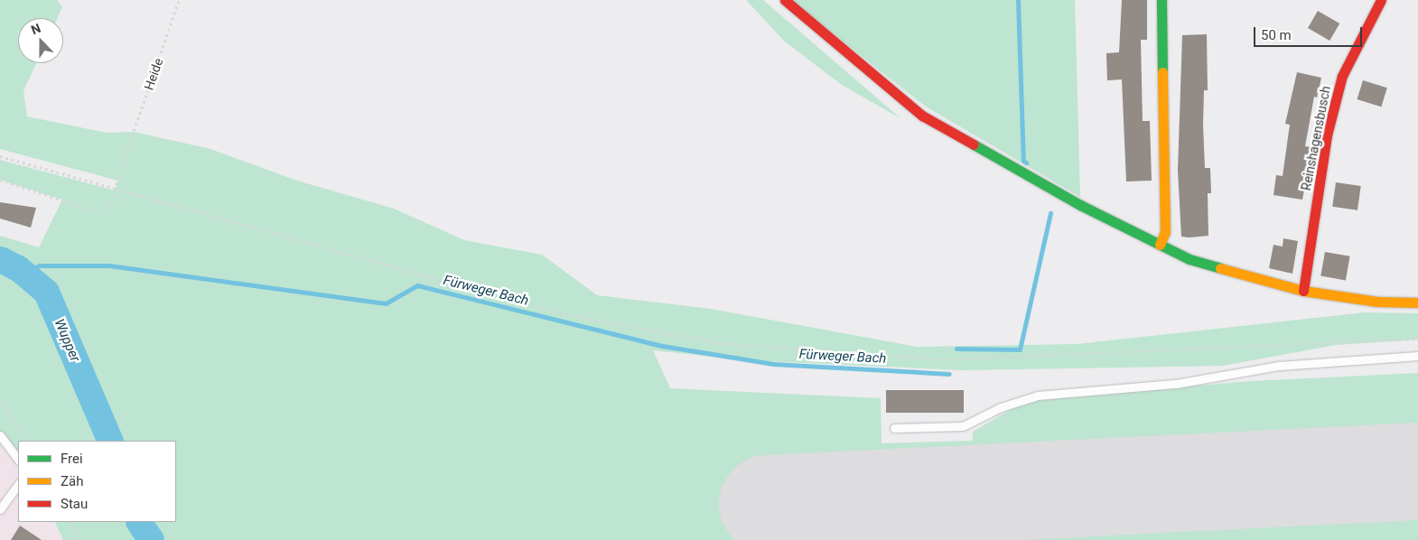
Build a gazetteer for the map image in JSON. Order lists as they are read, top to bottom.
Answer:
{
  "streets": {
    "street": ["Reinshagensbusch"],
    "path": ["Heide"]
  },
  "water": ["Fürweger Bach", "Wupper"],
  "legend": ["Frei", "Zäh", "Stau"],
  "scale_bar": "50 m",
  "north": "top"
}
